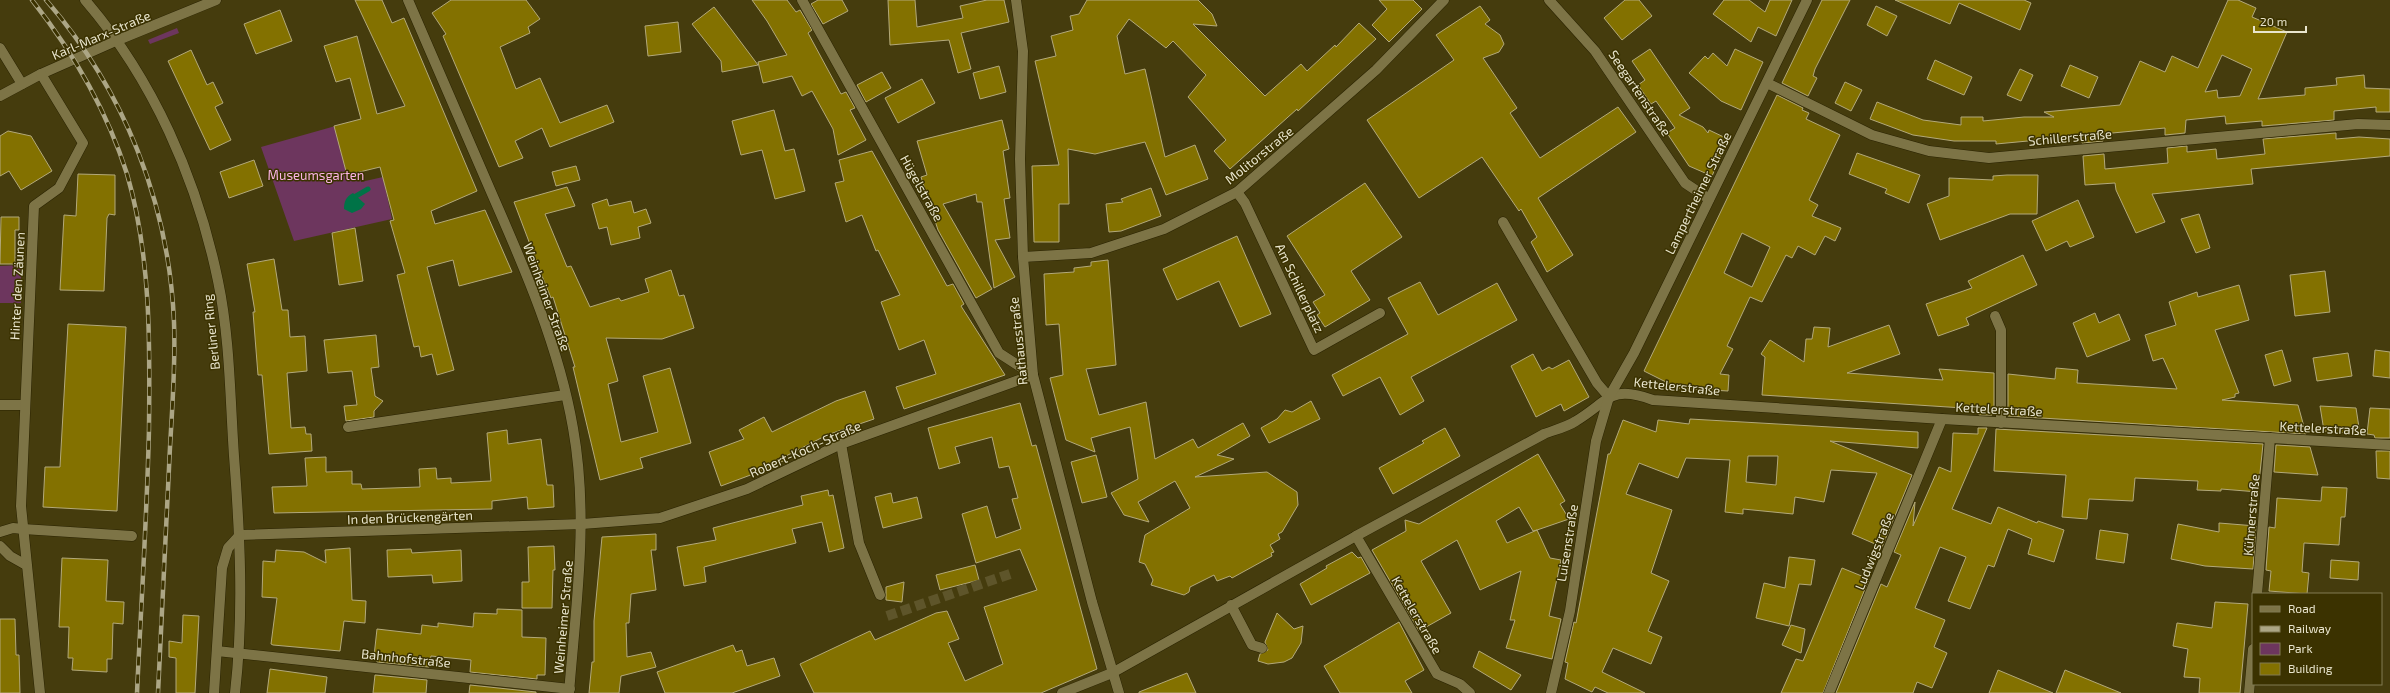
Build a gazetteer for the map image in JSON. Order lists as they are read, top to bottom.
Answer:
{
  "streets": {
    "street": [
      "Karl-Marx-Straße",
      "Seegartenstraße",
      "Schillerstraße",
      "Molitorstraße",
      "Hügelstraße",
      "Lampertheimer Straße",
      "Hinter den Zäunen",
      "Am Schillerplatz",
      "Weinheimer Straße",
      "Berliner Ring",
      "Rathausstraße",
      "Kettelerstraße",
      "Robert-Koch-Straße",
      "Kühnerstraße",
      "In den Brückengärten",
      "Luisenstraße",
      "Ludwigstraße",
      "Bahnhofstraße"
    ]
  },
  "crossings": [
    ["Karl-Marx-Straße", "Hinter den Zäunen"],
    ["Karl-Marx-Straße", "Berliner Ring"],
    ["Seegartenstraße", "Lampertheimer Straße"],
    ["Schillerstraße", "Lampertheimer Straße"],
    ["Molitorstraße", "Am Schillerplatz"],
    ["Molitorstraße", "Rathausstraße"],
    ["Hügelstraße", "Rathausstraße"],
    ["Hügelstraße", "Robert-Koch-Straße"],
    ["Lampertheimer Straße", "Kettelerstraße"],
    ["Lampertheimer Straße", "Luisenstraße"],
    ["Weinheimer Straße", "Robert-Koch-Straße"],
    ["Weinheimer Straße", "In den Brückengärten"],
    ["Weinheimer Straße", "Bahnhofstraße"],
    ["Berliner Ring", "In den Brückengärten"],
    ["Berliner Ring", "Bahnhofstraße"],
    ["Rathausstraße", "Kettelerstraße"],
    ["Rathausstraße", "Robert-Koch-Straße"],
    ["Kettelerstraße", "Kühnerstraße"],
    ["Kettelerstraße", "Luisenstraße"],
    ["Kettelerstraße", "Ludwigstraße"],
    ["Robert-Koch-Straße", "In den Brückengärten"]
  ],
  "parks": ["Museumsgarten"],
  "legend": [
    "Road",
    "Railway",
    "Park",
    "Building"
  ],
  "scale_bar": "20 m"
}
